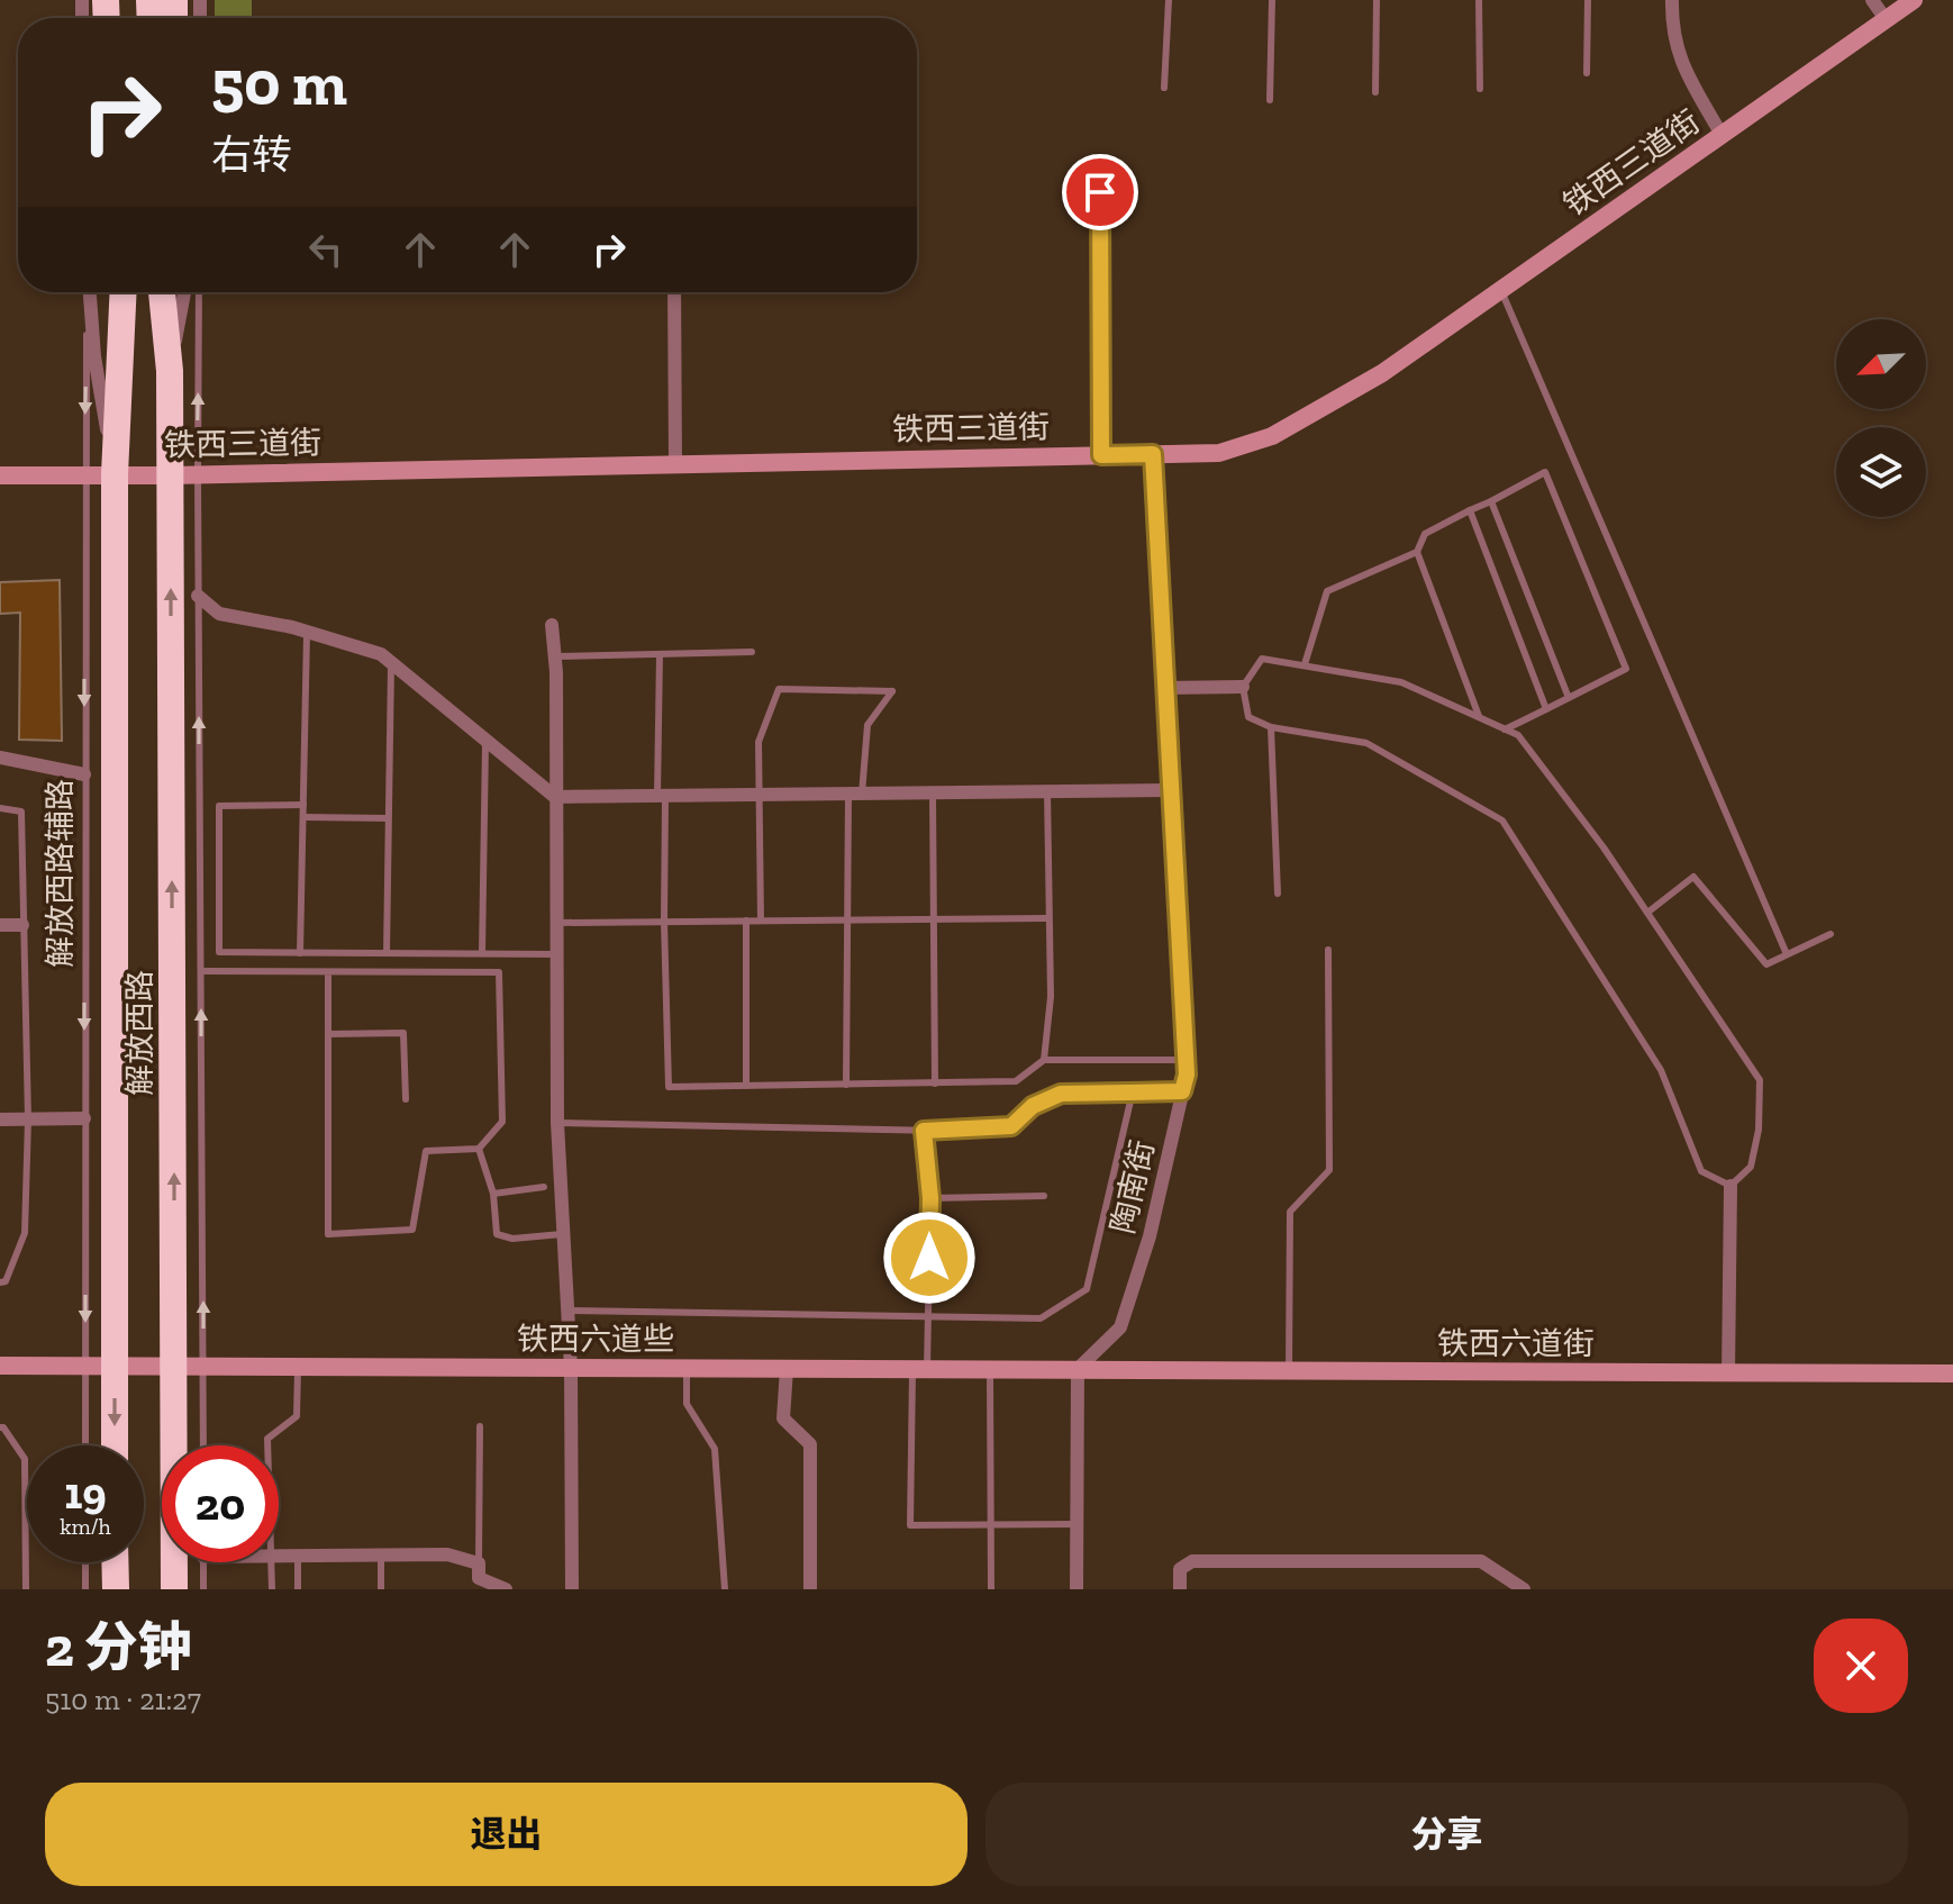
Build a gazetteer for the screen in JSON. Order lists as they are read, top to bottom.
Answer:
{
  "streets": {
    "highway": ["解放西路"],
    "street": [
      "铁西三道街",
      "陶南街",
      "铁西六道些",
      "铁西六道街"
    ],
    "lane": ["解放西路辅路"]
  },
  "crossings": [
    ["铁西三道街", "解放西路辅路"],
    ["铁西三道街", "解放西路"],
    ["铁西三道街", "陶南街"],
    ["解放西路", "铁西六道些"],
    ["陶南街", "铁西六道些"],
    ["陶南街", "铁西六道街"],
    ["铁西六道些", "铁西六道街"]
  ],
  "one_way": ["解放西路辅路"],
  "north": "bottom left",
  "page": {
    "turn": ["50 m", "右转"],
    "speed": "19 km/h",
    "limit": "20",
    "heading": ["2 分钟", "510 m · 21:27"],
    "buttons": ["退出", "分享"]
  }
}
